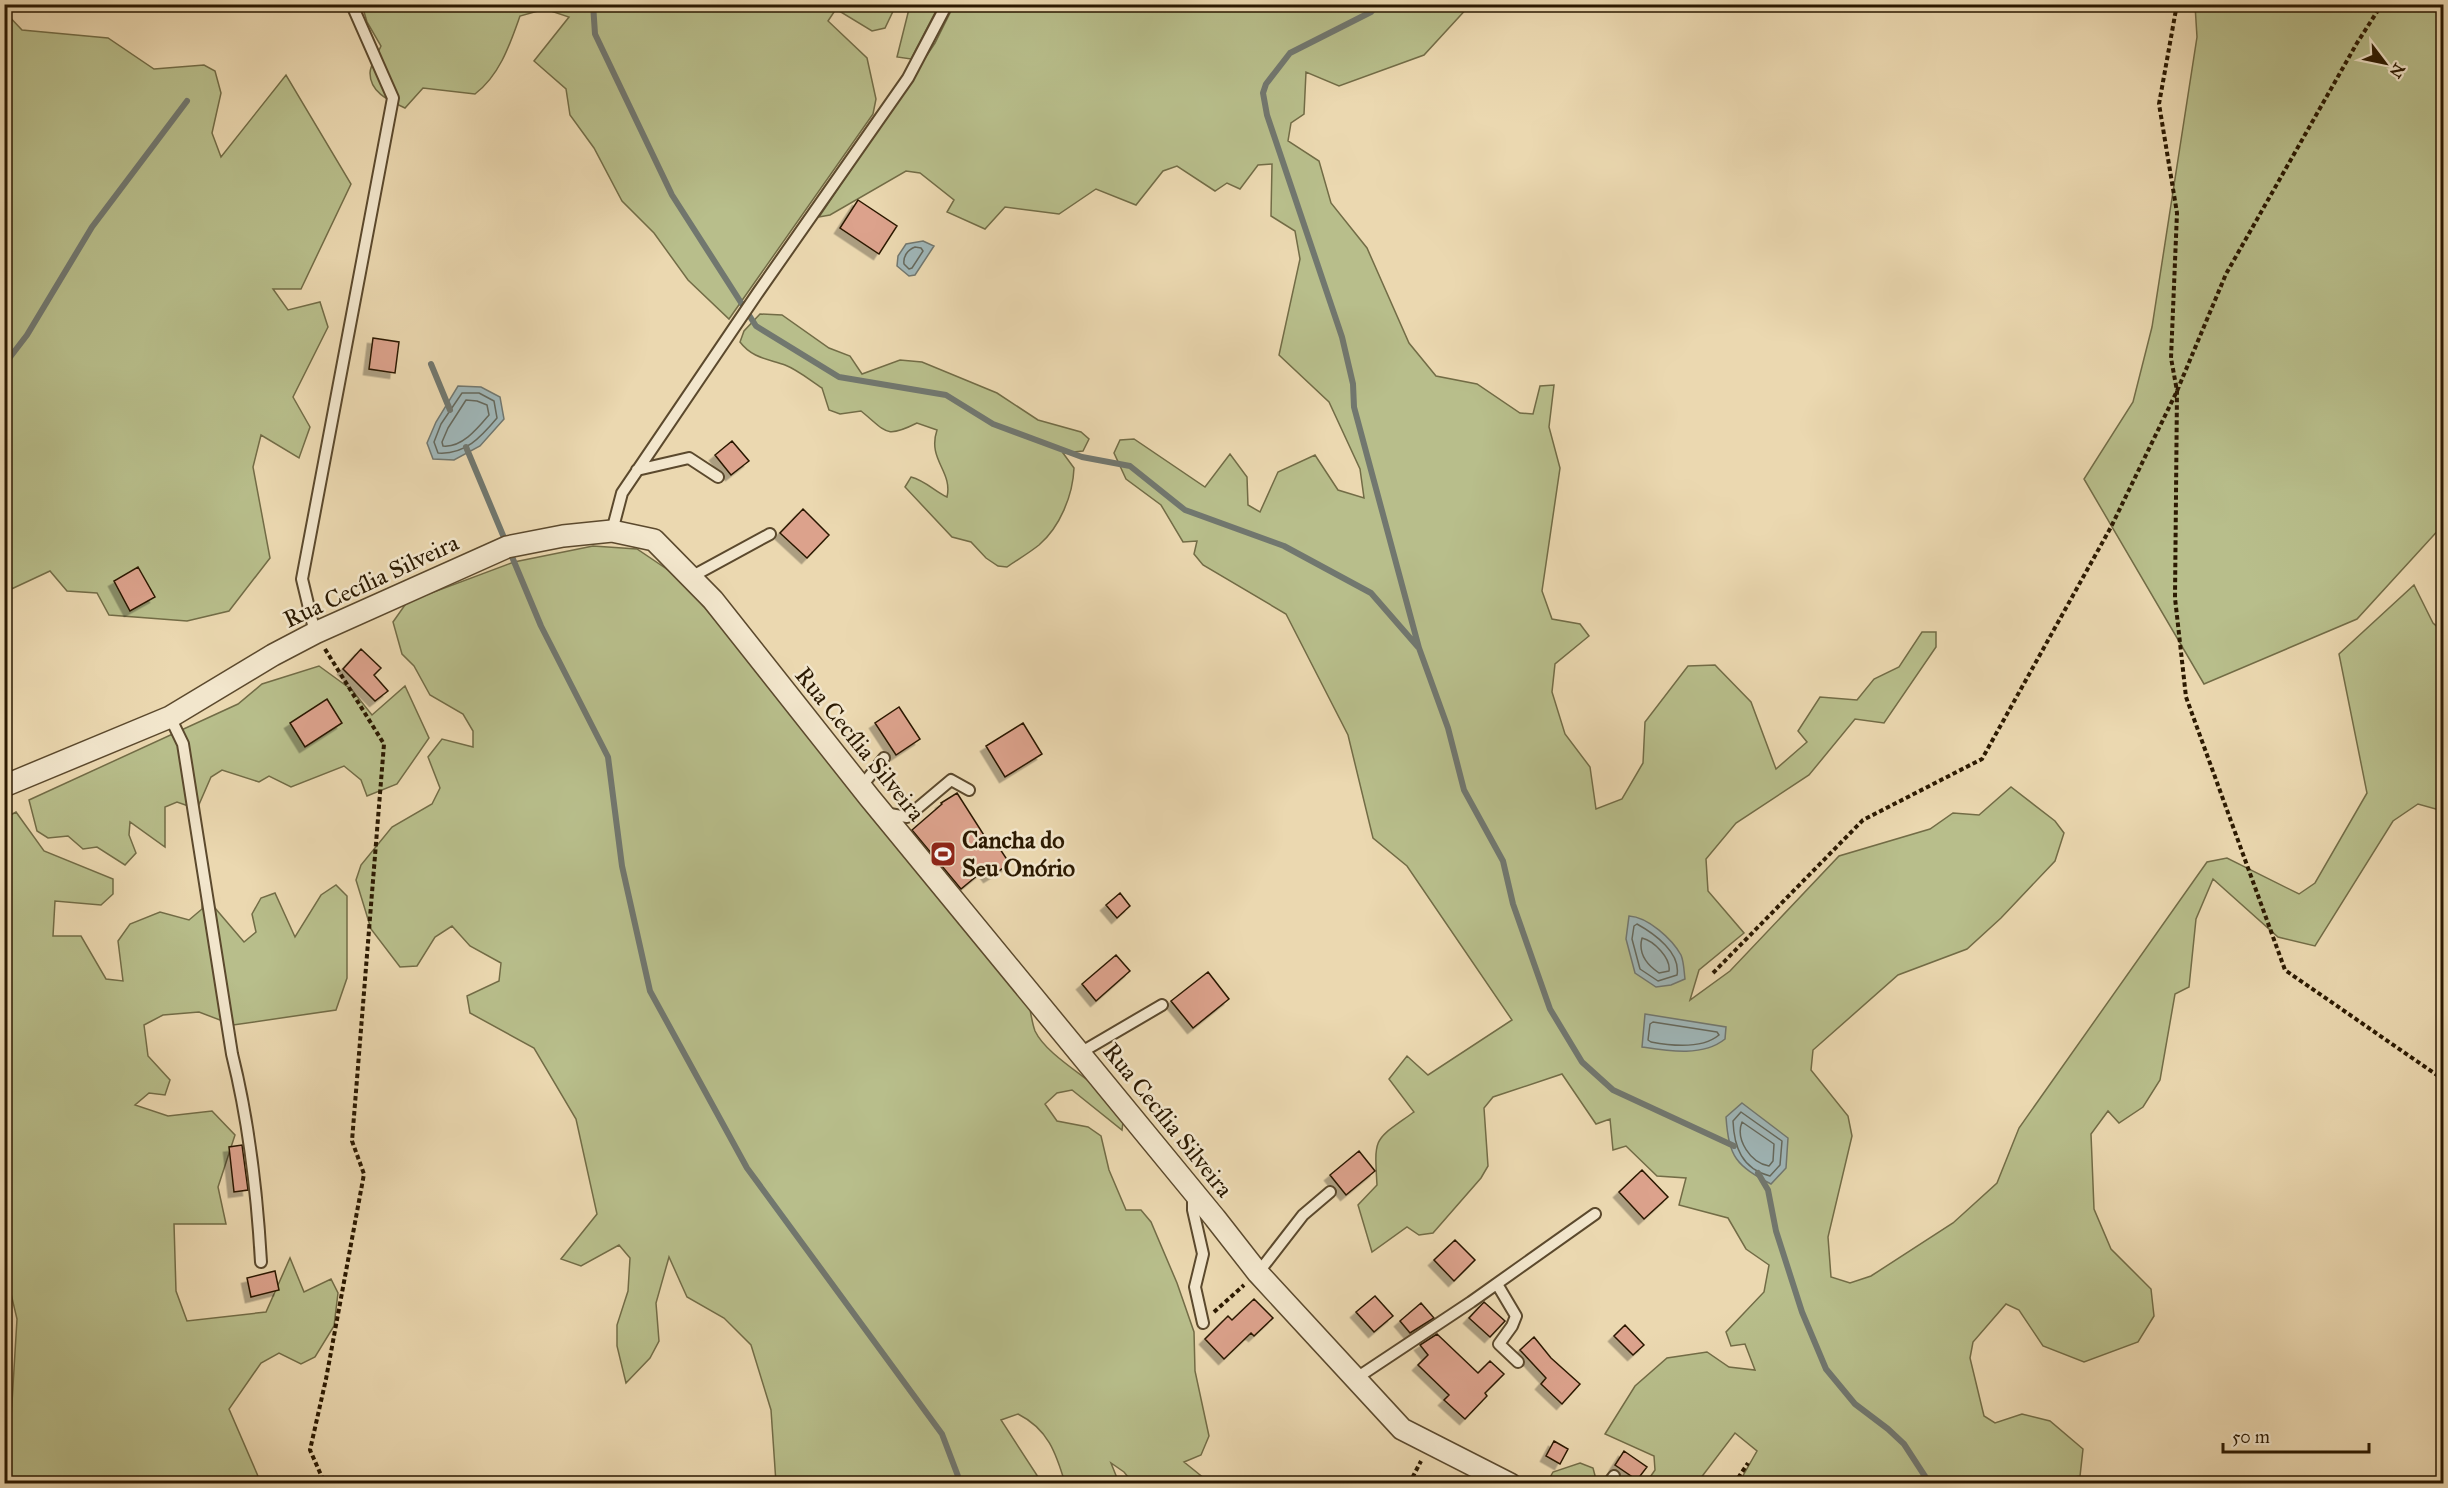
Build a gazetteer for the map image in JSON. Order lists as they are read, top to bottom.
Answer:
{
  "streets": {
    "street": ["Rua Cecília Silveira"]
  },
  "places": {
    "sports": ["Cancha do Seu Onório"]
  },
  "scale_bar": "50 m",
  "north": "bottom right"
}
